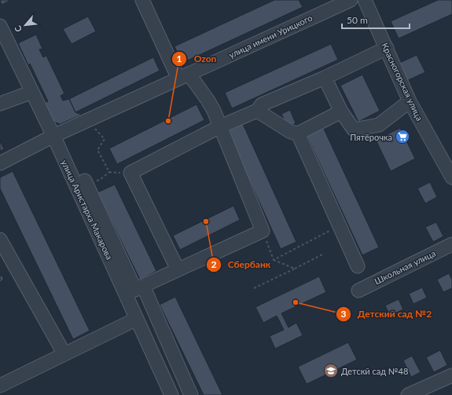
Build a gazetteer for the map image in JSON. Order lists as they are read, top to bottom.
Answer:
{
  "streets": {
    "street": [
      "улица имени Урицкого",
      "Красногорская улица",
      "улица Аристарха Макарова",
      "Школьная улица"
    ]
  },
  "crossings": [
    ["улица имени Урицкого", "улица Аристарха Макарова"]
  ],
  "places": {
    "other": ["Ozon", "Сбербанк", "Детский сад №2"],
    "supermarket": ["Пятёрочка"],
    "school or university": ["Детскй сад №48"]
  },
  "scale_bar": "50 m",
  "north": "bottom left"
}
